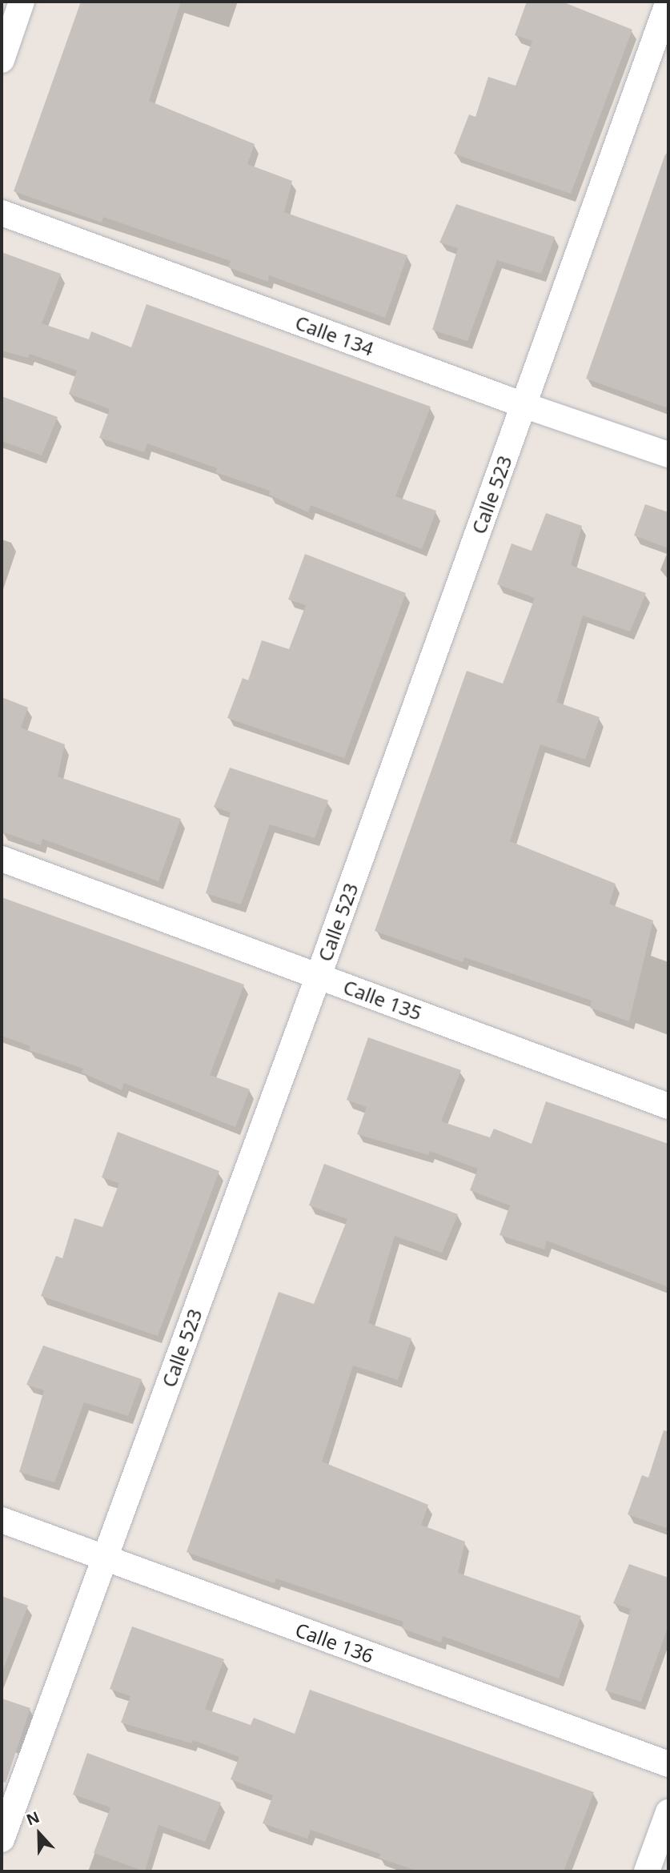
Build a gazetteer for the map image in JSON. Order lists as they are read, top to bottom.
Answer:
{
  "streets": {
    "street": [
      "Calle 134",
      "Calle 523",
      "Calle 135",
      "Calle 136"
    ]
  },
  "crossings": [
    ["Calle 134", "Calle 523"],
    ["Calle 523", "Calle 135"],
    ["Calle 523", "Calle 136"]
  ],
  "north": "top"
}
